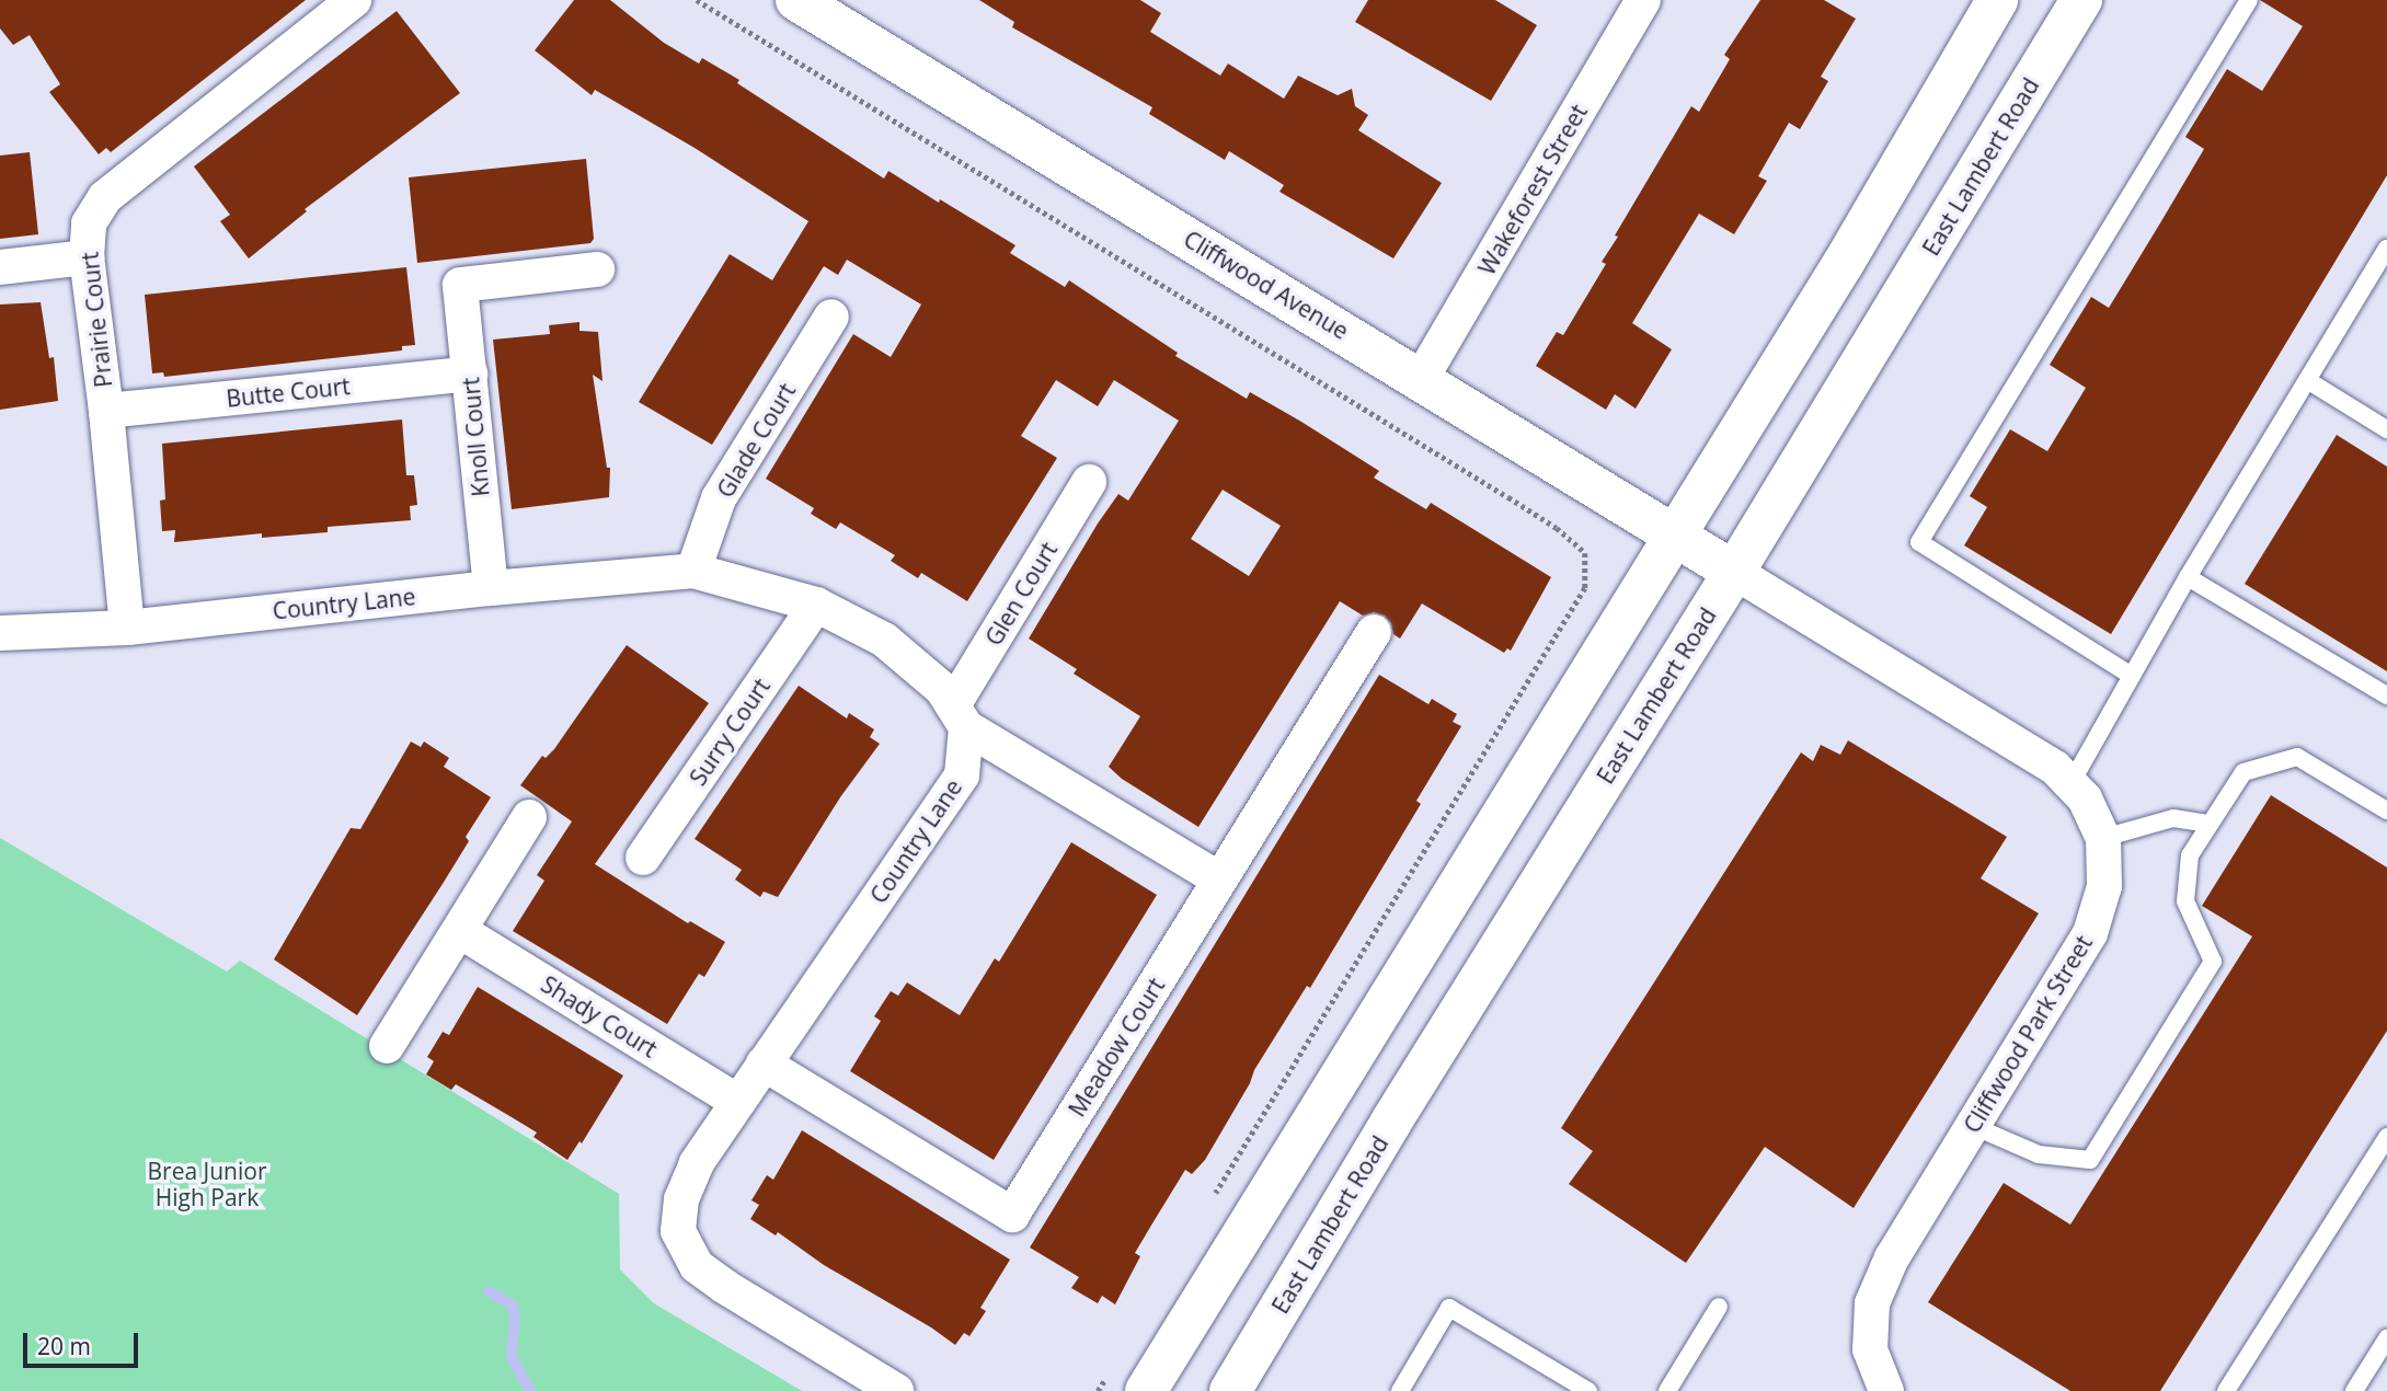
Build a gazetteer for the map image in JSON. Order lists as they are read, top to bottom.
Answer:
{
  "streets": {
    "main road": ["East Lambert Road", "Cliffwood Avenue"],
    "street": [
      "Wakeforest Street",
      "Prairie Court",
      "Butte Court",
      "Knoll Court",
      "Glade Court",
      "Glen Court",
      "Country Lane",
      "Surry Court",
      "Shady Court",
      "Cliffwood Park Street",
      "Meadow Court"
    ]
  },
  "crossings": [
    ["East Lambert Road", "Cliffwood Avenue"],
    ["East Lambert Road", "Cliffwood Park Street"],
    ["Wakeforest Street", "Cliffwood Avenue"],
    ["Cliffwood Avenue", "Cliffwood Park Street"],
    ["Prairie Court", "Butte Court"],
    ["Prairie Court", "Country Lane"],
    ["Butte Court", "Knoll Court"],
    ["Knoll Court", "Country Lane"],
    ["Glade Court", "Country Lane"],
    ["Glen Court", "Country Lane"],
    ["Country Lane", "Surry Court"],
    ["Country Lane", "Shady Court"],
    ["Country Lane", "Meadow Court"]
  ],
  "parks": ["Brea Junior High Park"],
  "scale_bar": "20 m"
}
